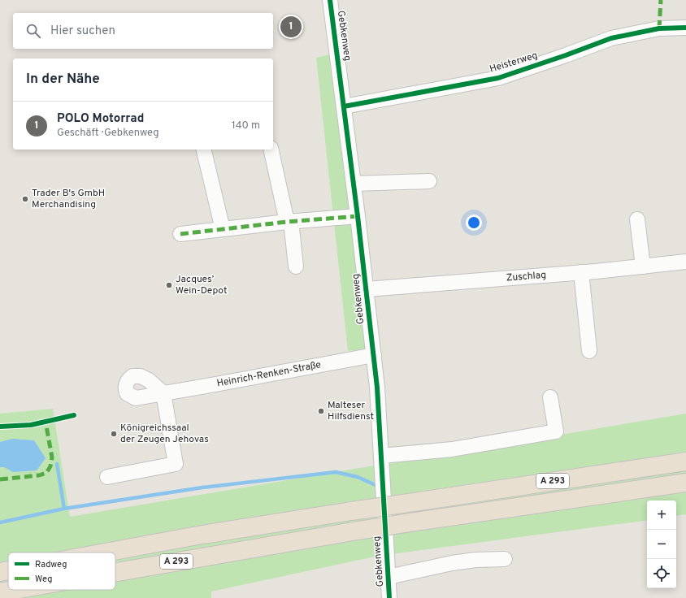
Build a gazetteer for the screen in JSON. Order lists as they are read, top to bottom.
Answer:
{
  "streets": {
    "highway": ["A 293"],
    "street": [
      "Gebkenweg",
      "Heisterweg",
      "Zuschlag",
      "Heinrich-Renken-Straße"
    ]
  },
  "crossings": [
    ["Gebkenweg", "Heisterweg"],
    ["Gebkenweg", "Zuschlag"],
    ["Gebkenweg", "Heinrich-Renken-Straße"]
  ],
  "places": [
    "Trader B's GmbH Merchandising",
    "Jacques’ Wein-Depot",
    "Malteser Hilfsdienst",
    "Königreichssaal der Zeugen Jehovas"
  ],
  "legend": ["Radweg", "Weg"],
  "page": {
    "search": "Hier suchen",
    "pins": "1",
    "heading": "In der Nähe",
    "list": [
      {
        "mark": "1",
        "name": "POLO Motorrad",
        "note": "Geschäft · Gebkenweg",
        "value": "140 m"
      }
    ],
    "map_buttons": ["+", "−"]
  }
}
